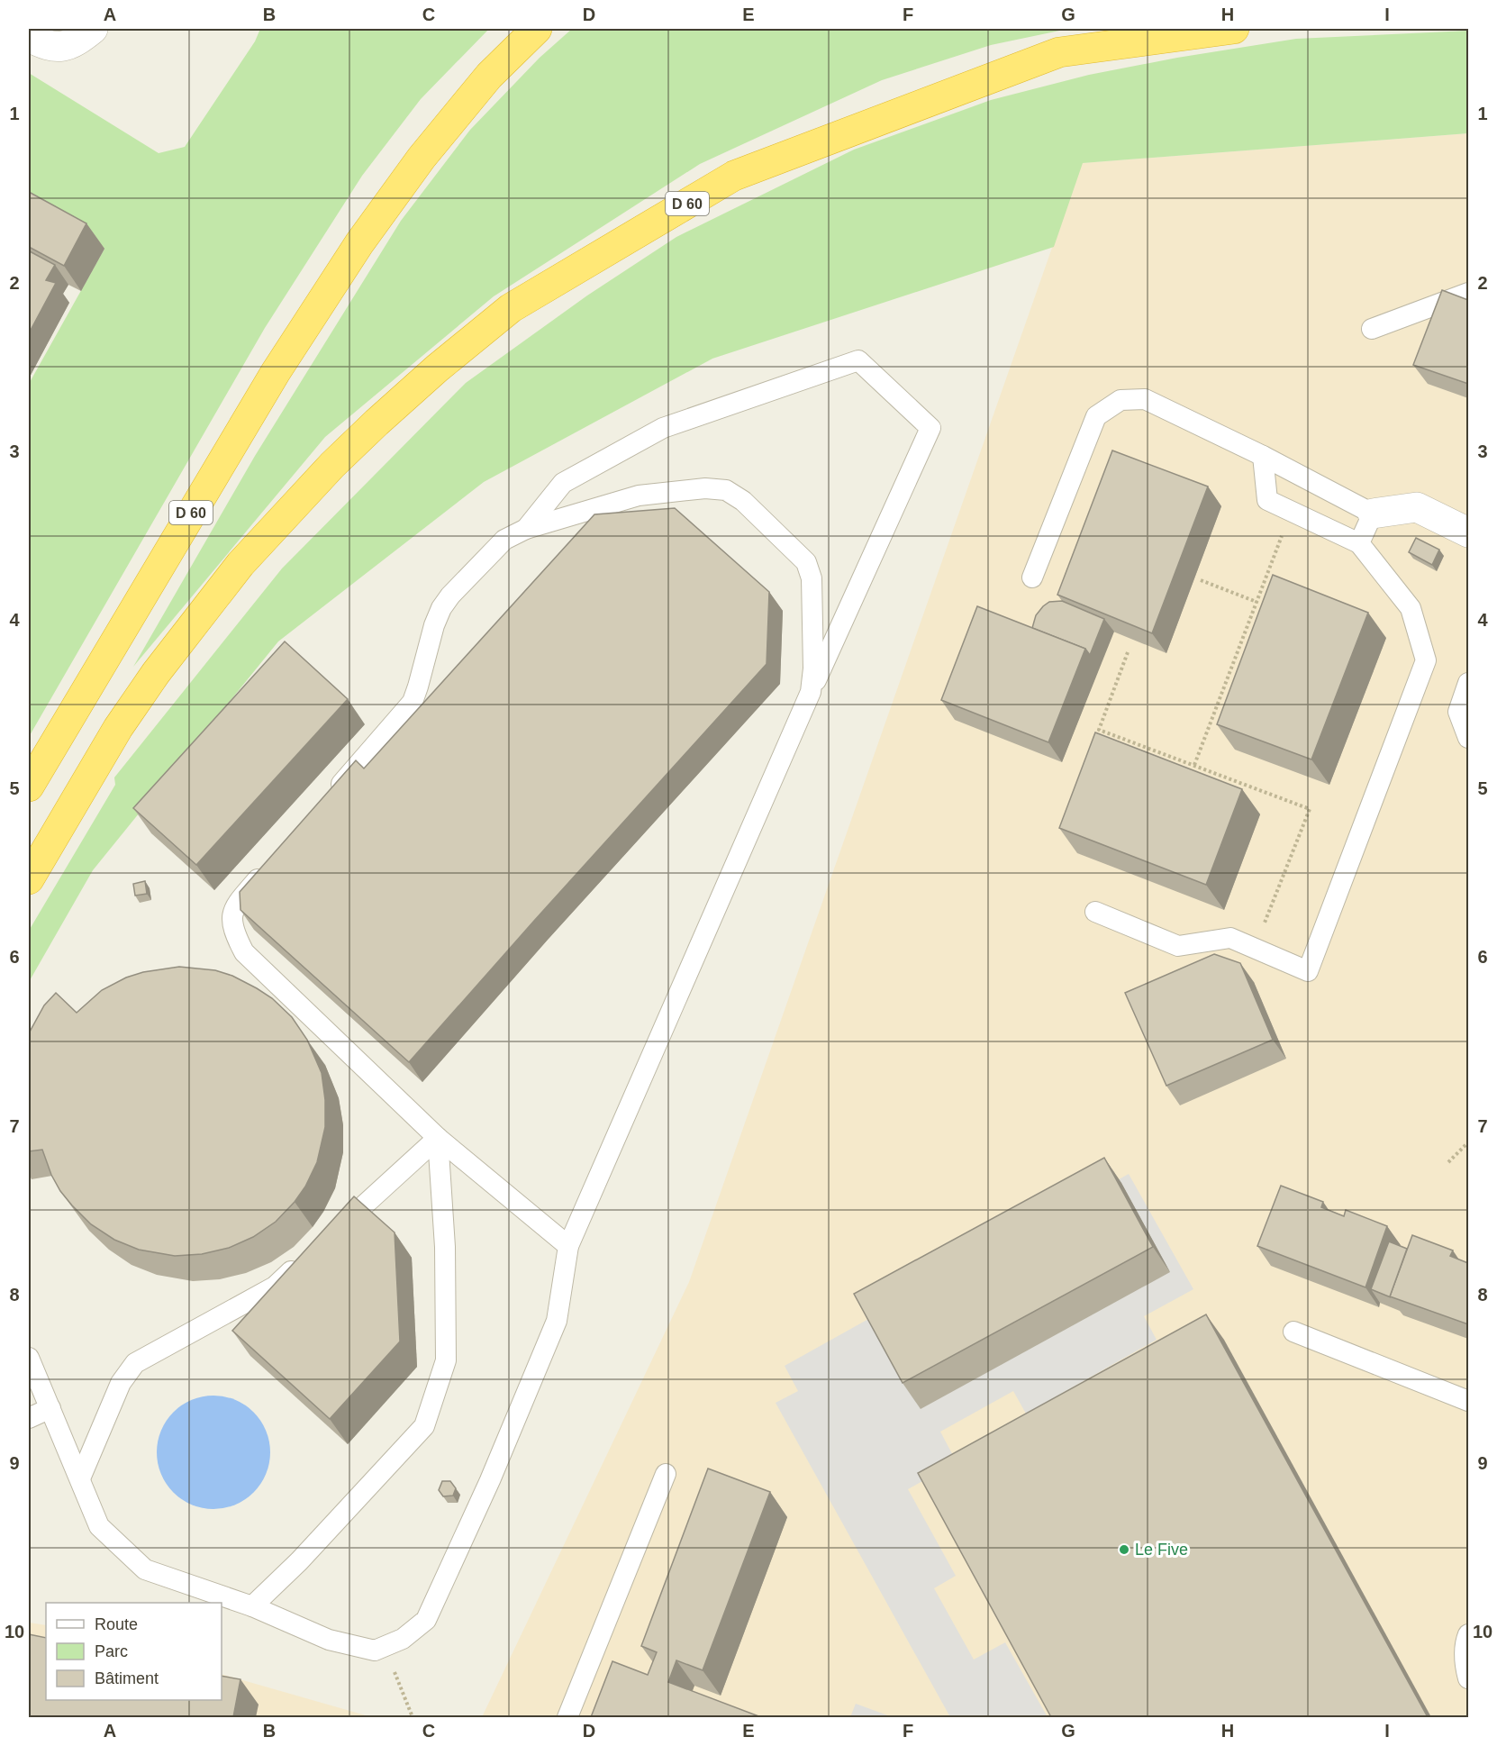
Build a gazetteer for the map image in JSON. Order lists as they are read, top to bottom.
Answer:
{
  "streets": {
    "highway": ["D 60"]
  },
  "places": ["Le Five"],
  "legend": ["Route", "Parc", "Bâtiment"],
  "grid": {
    "columns": [
      "A",
      "B",
      "C",
      "D",
      "E",
      "F",
      "G",
      "H",
      "I"
    ],
    "rows": [
      "1",
      "2",
      "3",
      "4",
      "5",
      "6",
      "7",
      "8",
      "9",
      "10"
    ]
  }
}
